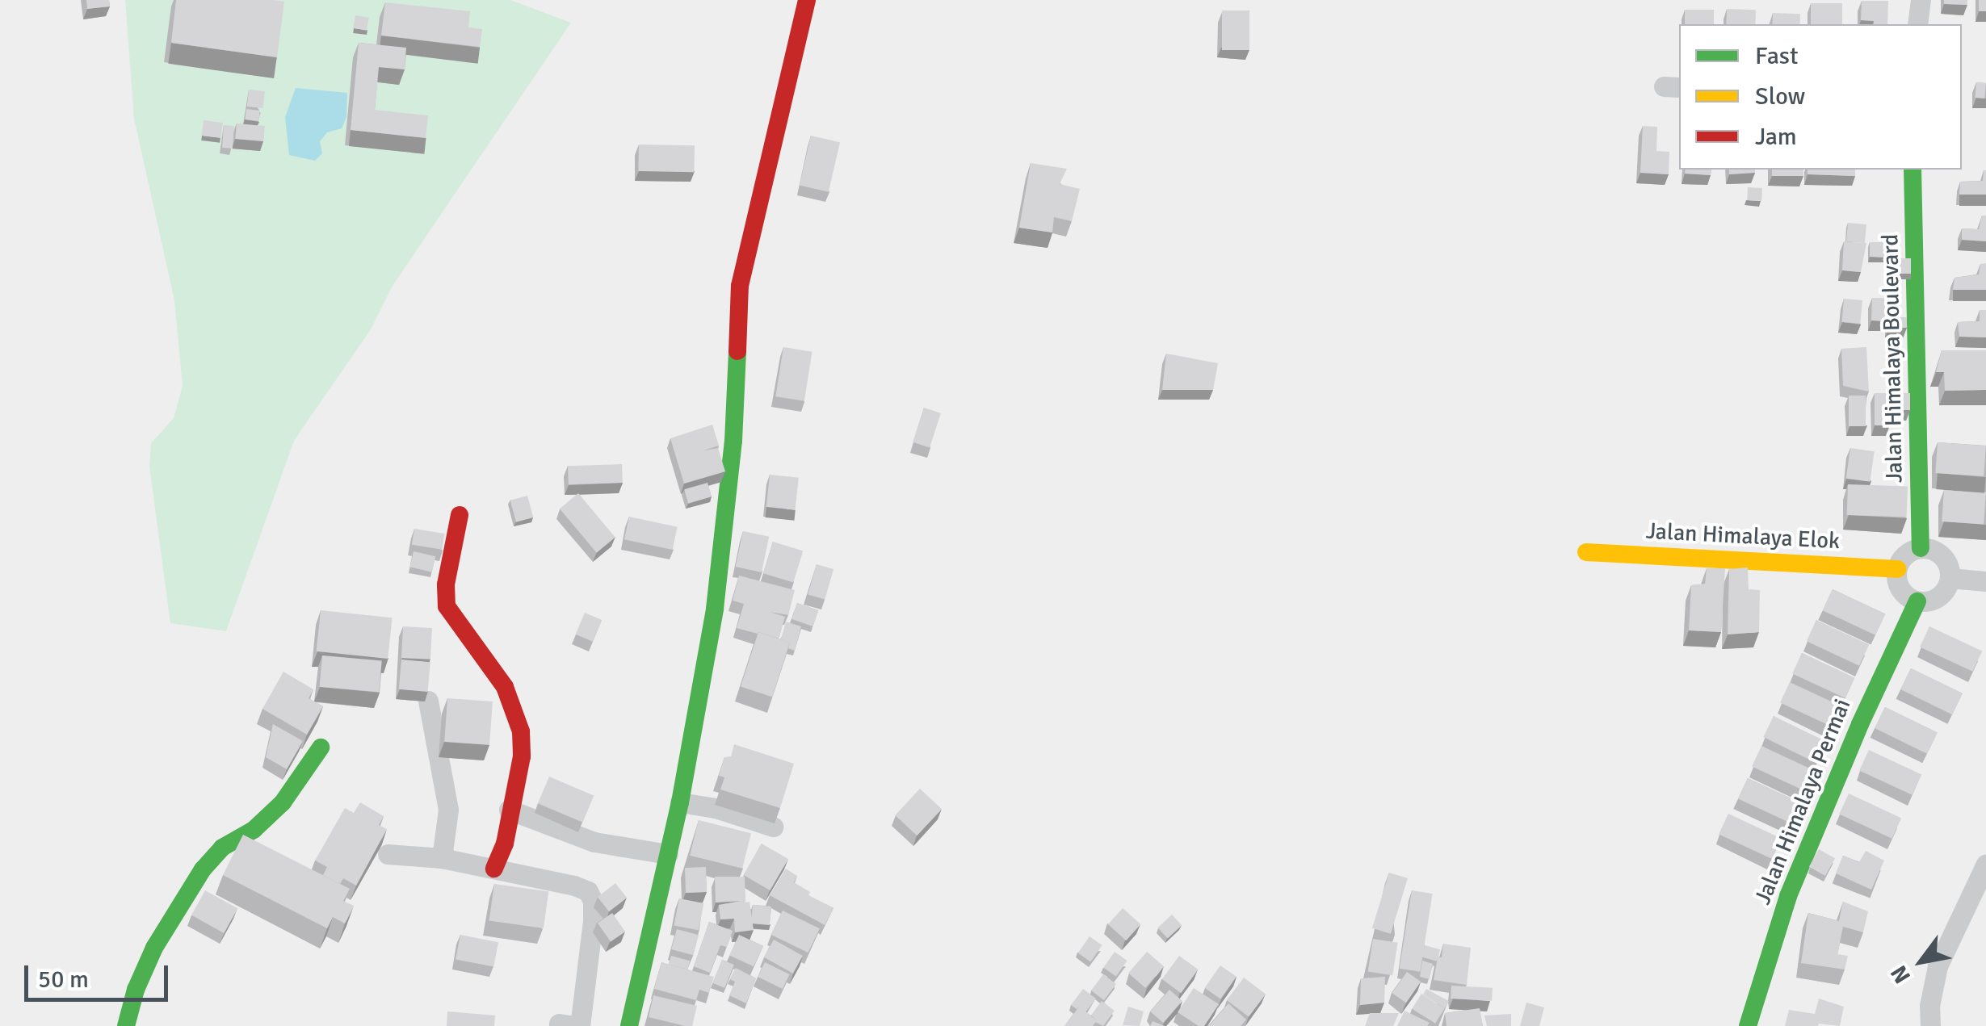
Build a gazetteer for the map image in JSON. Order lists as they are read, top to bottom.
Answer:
{
  "streets": {
    "street": ["Jalan Himalaya Boulevard", "Jalan Himalaya Elok", "Jalan Himalaya Permai"]
  },
  "crossings": [
    ["Jalan Himalaya Boulevard", "Jalan Himalaya Elok"],
    ["Jalan Himalaya Boulevard", "Jalan Himalaya Permai"],
    ["Jalan Himalaya Elok", "Jalan Himalaya Permai"]
  ],
  "legend": ["Fast", "Slow", "Jam"],
  "scale_bar": "50 m",
  "north": "bottom left"
}
